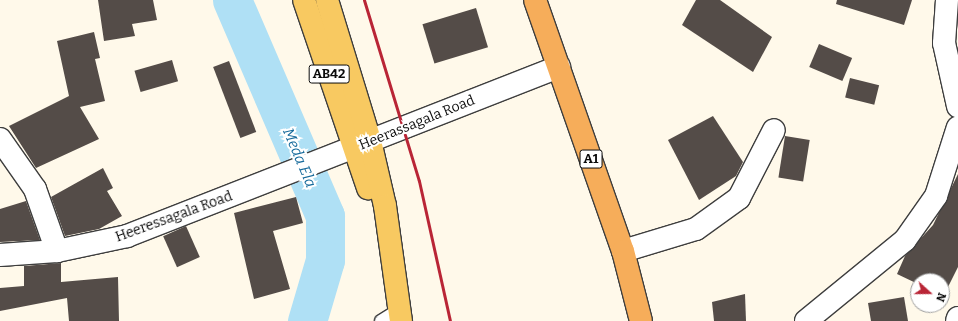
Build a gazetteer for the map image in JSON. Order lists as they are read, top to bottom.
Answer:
{
  "streets": {
    "highway": ["A1"],
    "main road": ["AB42"],
    "street": ["Heerassagala Road", "Heeressagala Road"]
  },
  "crossings": [
    ["AB42", "Heerassagala Road"],
    ["Heerassagala Road", "A1"],
    ["Heerassagala Road", "Heeressagala Road"]
  ],
  "water": ["Meda Ela"],
  "north": "right"
}
